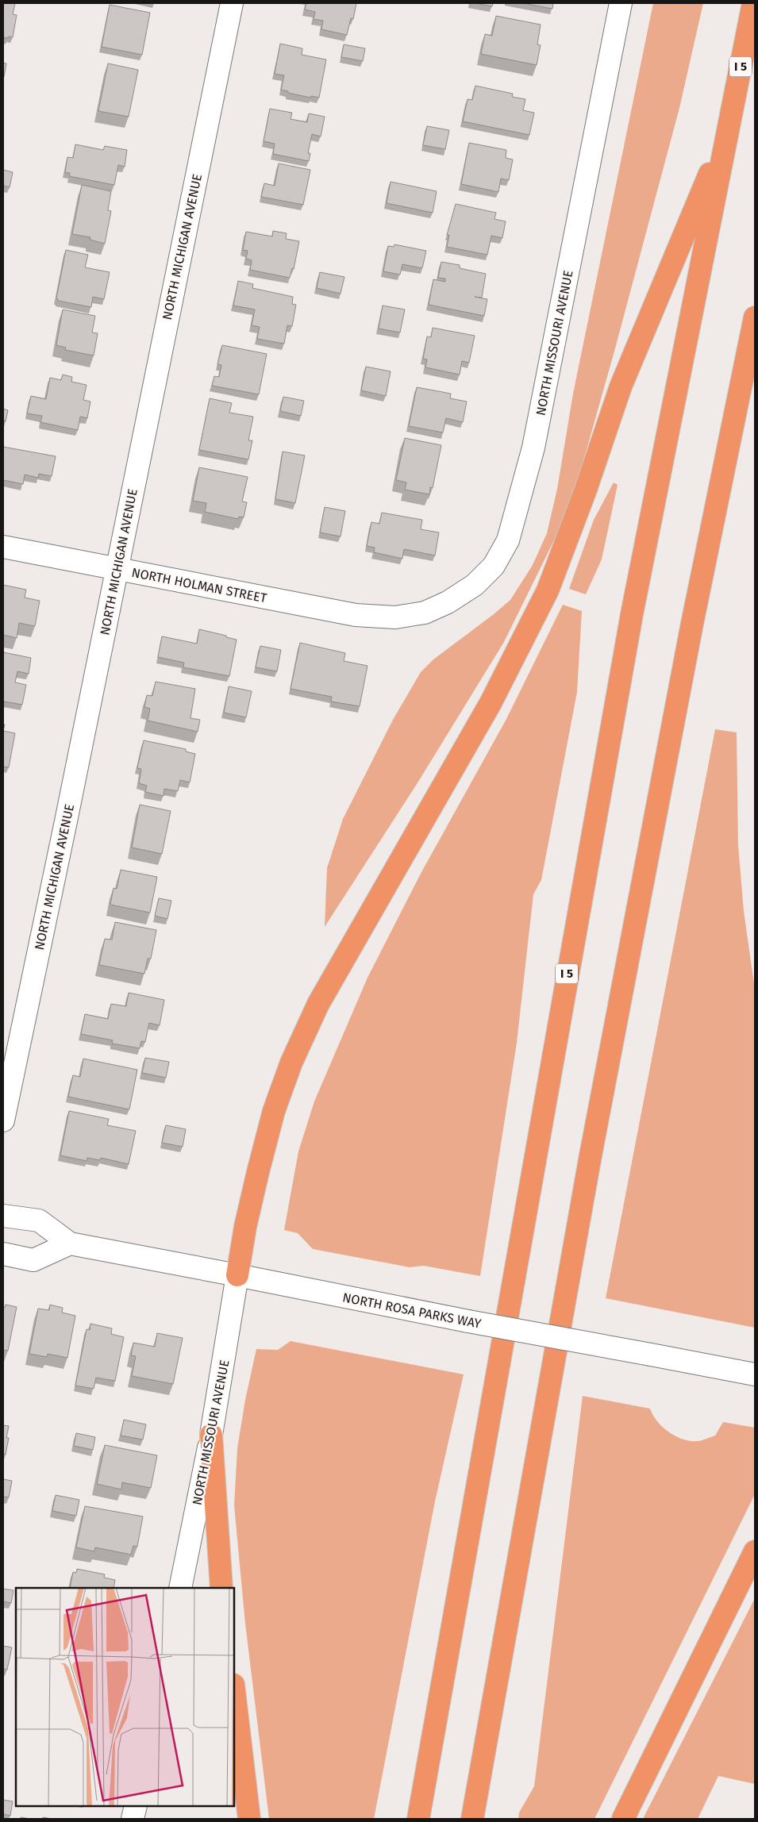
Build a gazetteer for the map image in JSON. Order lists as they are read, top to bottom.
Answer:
{
  "streets": {
    "highway": ["I 5"],
    "street": [
      "NORTH MICHIGAN AVENUE",
      "NORTH MISSOURI AVENUE",
      "NORTH HOLMAN STREET",
      "NORTH ROSA PARKS WAY"
    ]
  },
  "crossings": [
    ["NORTH MICHIGAN AVENUE", "NORTH HOLMAN STREET"],
    ["NORTH MISSOURI AVENUE", "NORTH HOLMAN STREET"],
    ["NORTH MISSOURI AVENUE", "NORTH ROSA PARKS WAY"]
  ]
}
